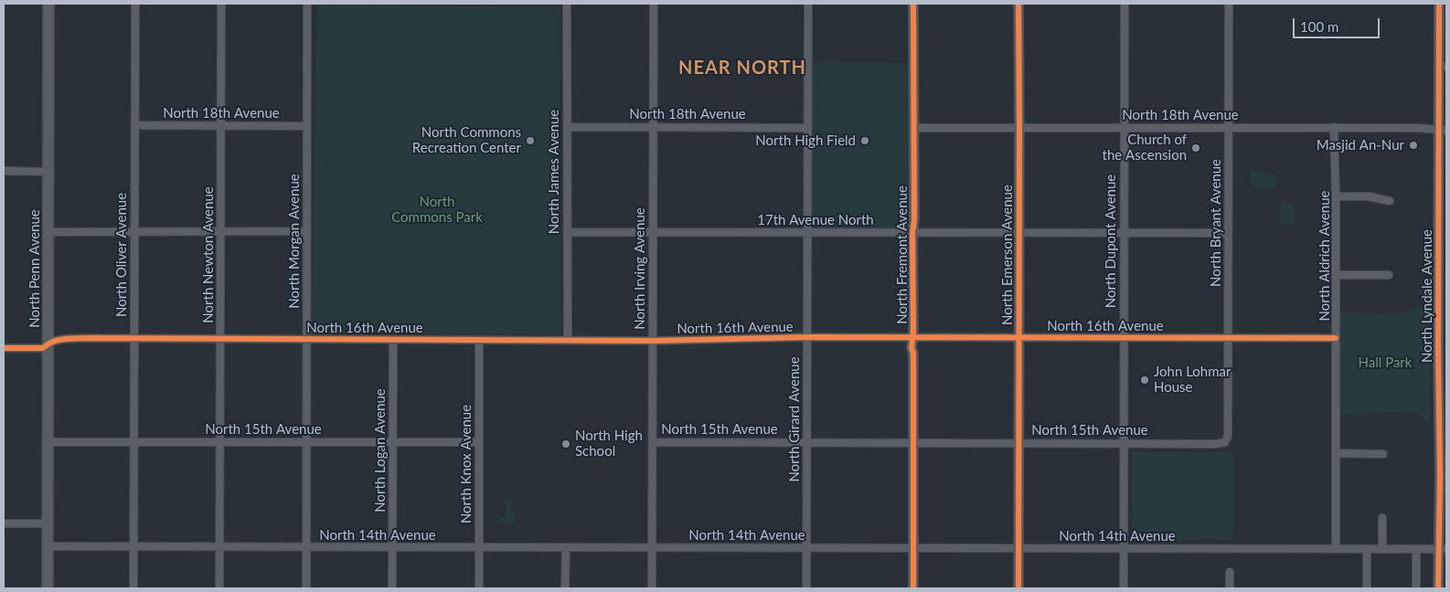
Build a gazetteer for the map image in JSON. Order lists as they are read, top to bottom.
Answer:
{
  "streets": {
    "main road": ["North Penn Avenue"],
    "street": [
      "North 18th Avenue",
      "North James Avenue",
      "17th Avenue North",
      "North Bryant Avenue",
      "North Morgan Avenue",
      "North Dupont Avenue",
      "North Oliver Avenue",
      "North Newton Avenue",
      "North Fremont Avenue",
      "North Emerson Avenue",
      "North Aldrich Avenue",
      "North Irving Avenue",
      "North Lyndale Avenue",
      "North 16th Avenue",
      "North Girard Avenue",
      "North 15th Avenue",
      "North Logan Avenue",
      "North Knox Avenue",
      "North 14th Avenue"
    ]
  },
  "crossings": [
    ["North 18th Avenue", "North James Avenue"],
    ["North 18th Avenue", "North Bryant Avenue"],
    ["North 18th Avenue", "North Morgan Avenue"],
    ["North 18th Avenue", "North Dupont Avenue"],
    ["North 18th Avenue", "North Oliver Avenue"],
    ["North 18th Avenue", "North Newton Avenue"],
    ["North 18th Avenue", "North Fremont Avenue"],
    ["North 18th Avenue", "North Emerson Avenue"],
    ["North 18th Avenue", "North Aldrich Avenue"],
    ["North 18th Avenue", "North Irving Avenue"],
    ["North 18th Avenue", "North Lyndale Avenue"],
    ["North 18th Avenue", "North Girard Avenue"],
    ["North James Avenue", "17th Avenue North"],
    ["North James Avenue", "North 16th Avenue"],
    ["17th Avenue North", "North Bryant Avenue"],
    ["17th Avenue North", "North Dupont Avenue"],
    ["17th Avenue North", "North Fremont Avenue"],
    ["17th Avenue North", "North Emerson Avenue"],
    ["17th Avenue North", "North Irving Avenue"],
    ["17th Avenue North", "North Girard Avenue"],
    ["North Bryant Avenue", "North 16th Avenue"],
    ["North Bryant Avenue", "North 15th Avenue"],
    ["North Morgan Avenue", "North 16th Avenue"],
    ["North Morgan Avenue", "North 15th Avenue"],
    ["North Morgan Avenue", "North 14th Avenue"],
    ["North Dupont Avenue", "North 16th Avenue"],
    ["North Dupont Avenue", "North 15th Avenue"],
    ["North Dupont Avenue", "North 14th Avenue"],
    ["North Oliver Avenue", "North 16th Avenue"],
    ["North Oliver Avenue", "North 15th Avenue"],
    ["North Oliver Avenue", "North 14th Avenue"],
    ["North Newton Avenue", "North 16th Avenue"],
    ["North Newton Avenue", "North 15th Avenue"],
    ["North Newton Avenue", "North 14th Avenue"],
    ["North Fremont Avenue", "North 16th Avenue"],
    ["North Fremont Avenue", "North 15th Avenue"],
    ["North Fremont Avenue", "North 14th Avenue"],
    ["North Emerson Avenue", "North 16th Avenue"],
    ["North Emerson Avenue", "North 15th Avenue"],
    ["North Emerson Avenue", "North 14th Avenue"],
    ["North Aldrich Avenue", "North 16th Avenue"],
    ["North Aldrich Avenue", "North 14th Avenue"],
    ["North Penn Avenue", "North 16th Avenue"],
    ["North Penn Avenue", "North 15th Avenue"],
    ["North Penn Avenue", "North 14th Avenue"],
    ["North Irving Avenue", "North 16th Avenue"],
    ["North Irving Avenue", "North 15th Avenue"],
    ["North Irving Avenue", "North 14th Avenue"],
    ["North Lyndale Avenue", "North 14th Avenue"],
    ["North 16th Avenue", "North Girard Avenue"],
    ["North 16th Avenue", "North Logan Avenue"],
    ["North 16th Avenue", "North Knox Avenue"],
    ["North Girard Avenue", "North 15th Avenue"],
    ["North Girard Avenue", "North 14th Avenue"],
    ["North 15th Avenue", "North Logan Avenue"],
    ["North 15th Avenue", "North Knox Avenue"],
    ["North Logan Avenue", "North 14th Avenue"],
    ["North Knox Avenue", "North 14th Avenue"]
  ],
  "districts": ["NEAR NORTH"],
  "parks": ["North Commons Park", "Hall Park"],
  "places": [
    "North Commons Recreation Center",
    "North High Field",
    "Masjid An-Nur",
    "Church of the Ascension",
    "John Lohmar House",
    "North High School"
  ],
  "scale_bar": "100 m"
}
